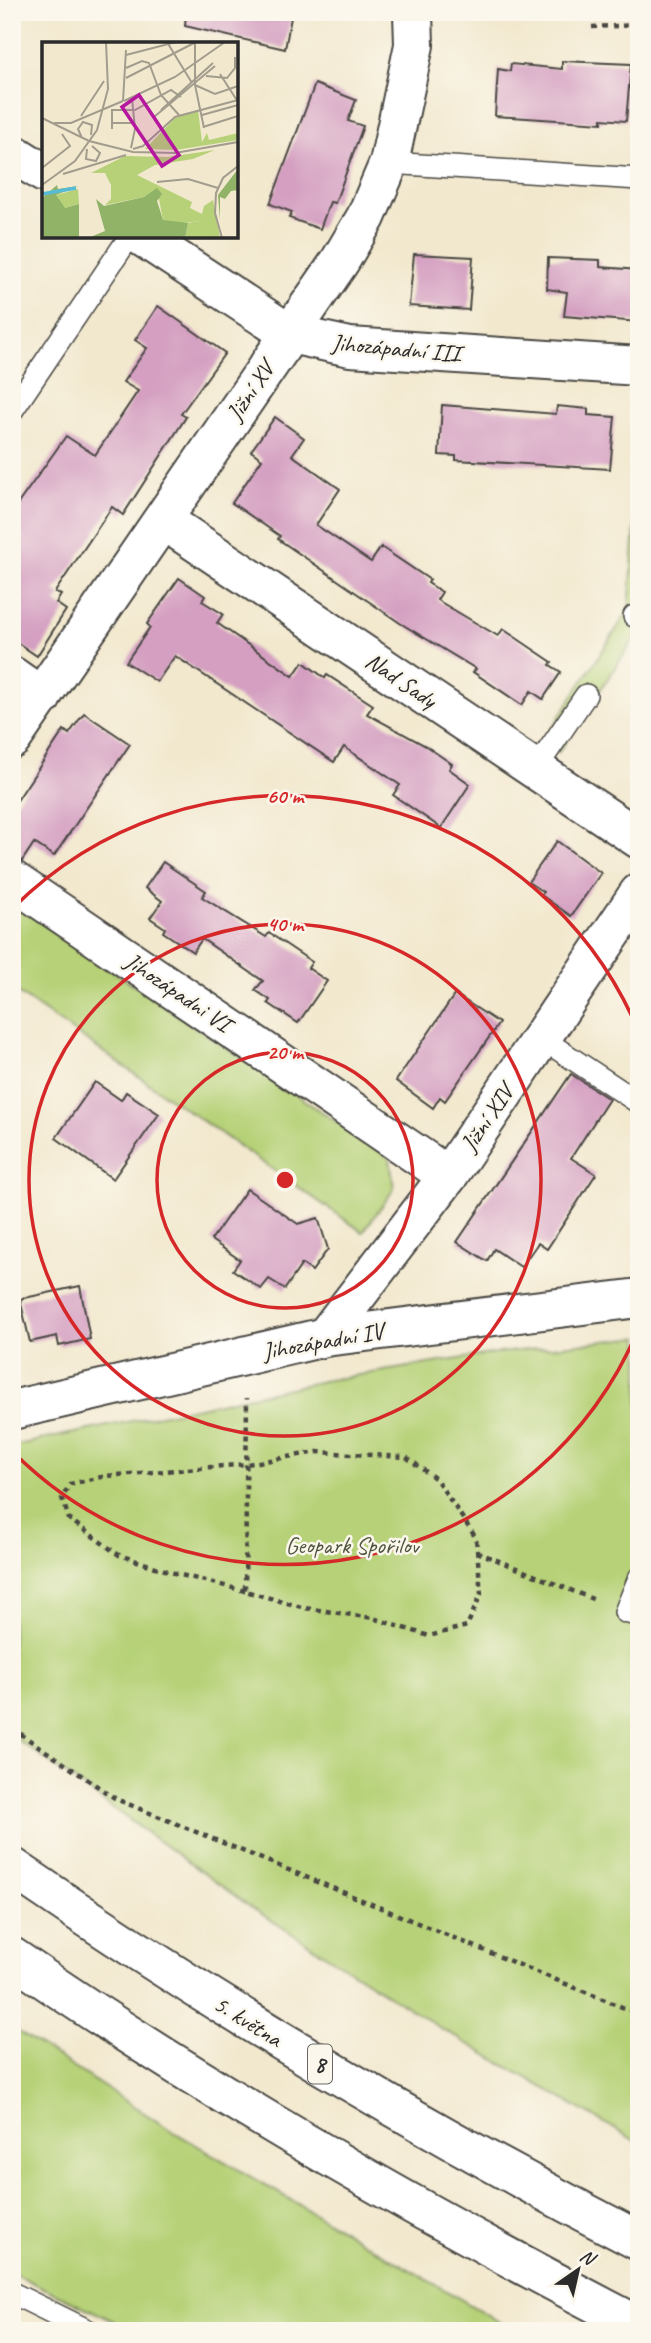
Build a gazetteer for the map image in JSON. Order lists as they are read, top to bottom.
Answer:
{
  "streets": {
    "main road": [
      "Jihozápadní III",
      "Jižní XV",
      "Nad Sady",
      "Jihozápadni VI",
      "Jižní XIV",
      "Jihozápadní IV",
      "5. května",
      "8"
    ]
  },
  "crossings": [
    ["Jihozápadní III", "Jižní XV"],
    ["Jižní XV", "Nad Sady"],
    ["Jihozápadni VI", "Jižní XIV"],
    ["Jižní XIV", "Jihozápadní IV"]
  ],
  "parks": ["Geopark Spořilov"],
  "north": "top right",
  "rings": ["60 m", "40 m", "20 m"]
}
